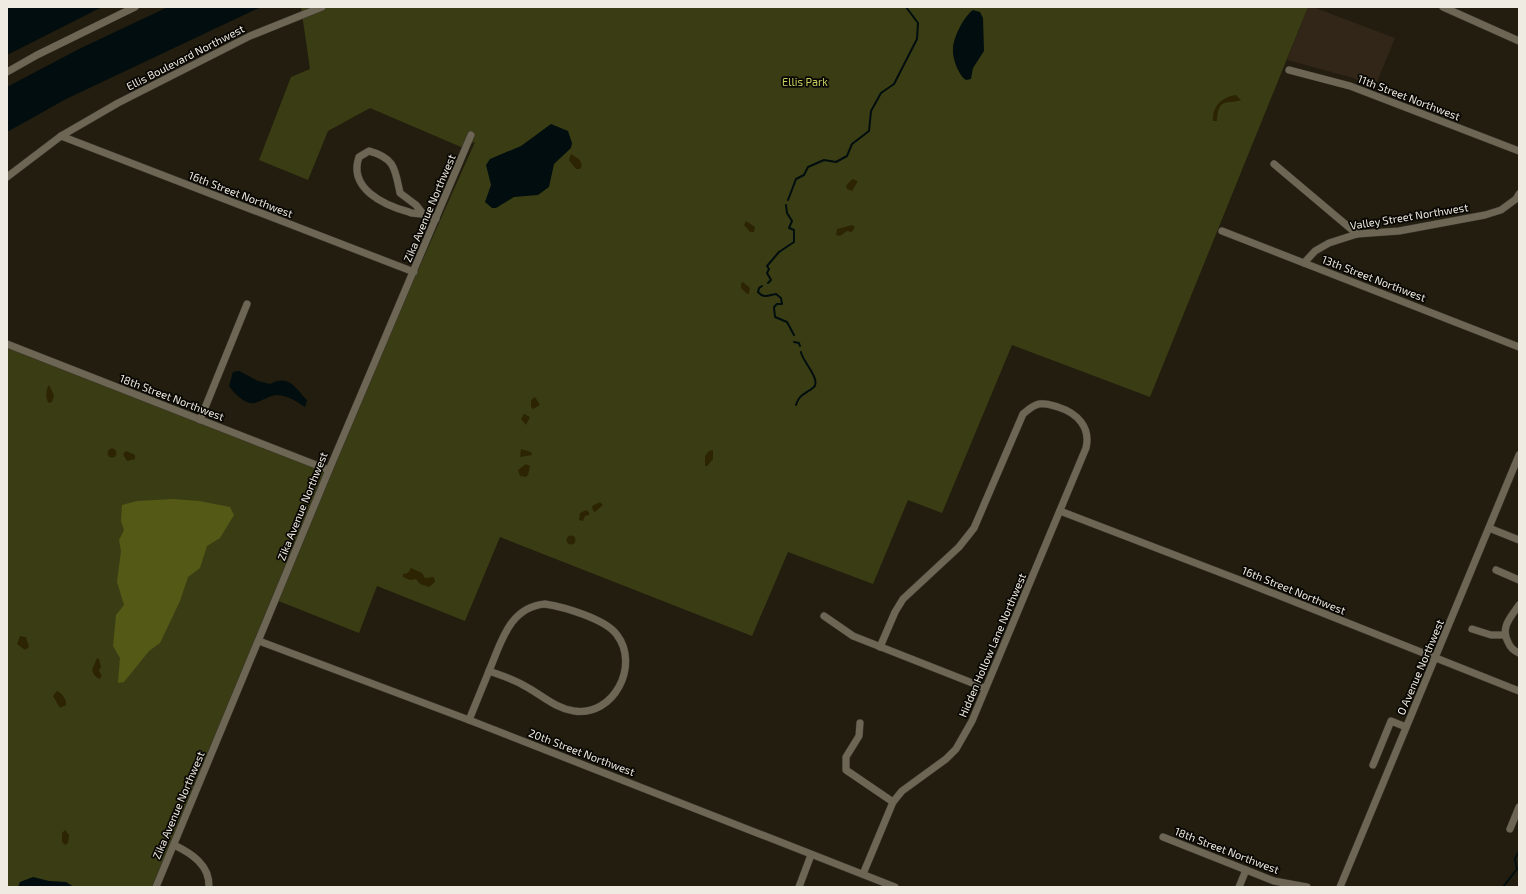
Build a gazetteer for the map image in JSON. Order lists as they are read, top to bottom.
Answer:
{
  "streets": {
    "street": [
      "Ellis Boulevard Northwest",
      "11th Street Northwest",
      "16th Street Northwest",
      "Zika Avenue Northwest",
      "Valley Street Northwest",
      "13th Street Northwest",
      "18th Street Northwest",
      "Hidden Hollow Lane Northwest",
      "O Avenue Northwest",
      "20th Street Northwest"
    ]
  },
  "crossings": [
    ["Ellis Boulevard Northwest", "16th Street Northwest"],
    ["16th Street Northwest", "Zika Avenue Northwest"],
    ["16th Street Northwest", "Hidden Hollow Lane Northwest"],
    ["16th Street Northwest", "O Avenue Northwest"],
    ["Zika Avenue Northwest", "18th Street Northwest"],
    ["Zika Avenue Northwest", "20th Street Northwest"],
    ["Valley Street Northwest", "13th Street Northwest"],
    ["Hidden Hollow Lane Northwest", "20th Street Northwest"]
  ],
  "parks": ["Ellis Park"]
}
